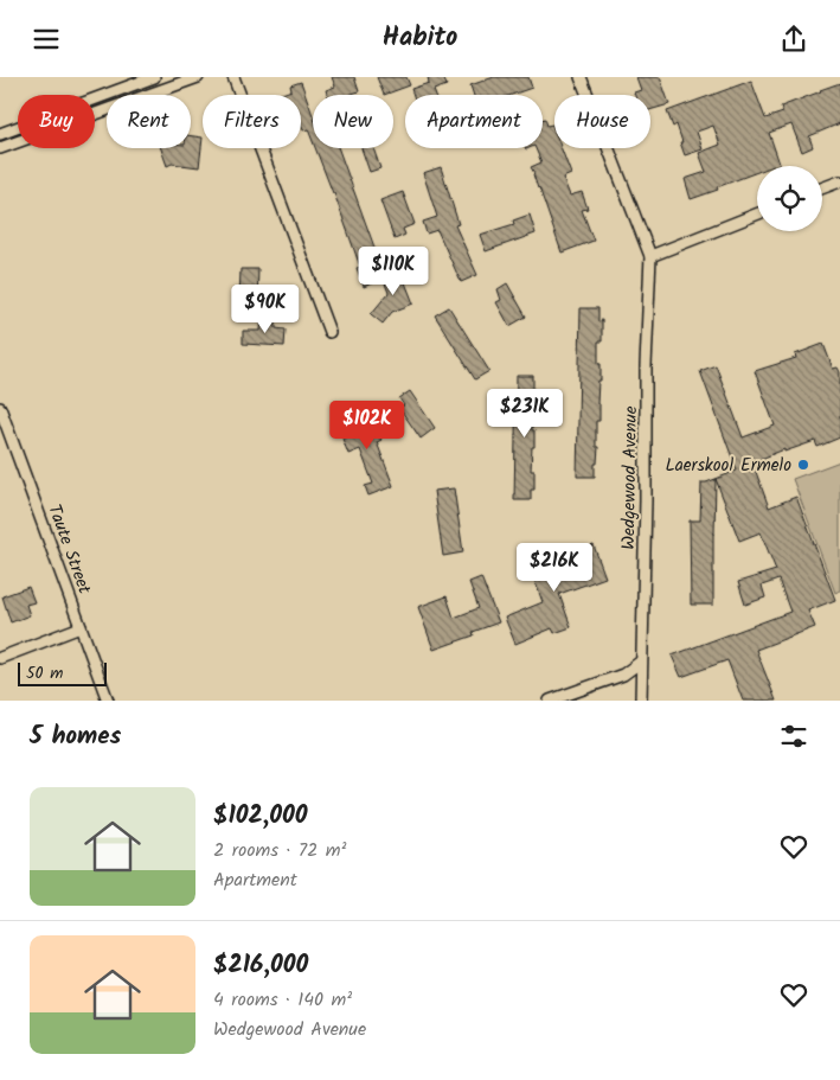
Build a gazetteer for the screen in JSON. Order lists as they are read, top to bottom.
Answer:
{
  "streets": {
    "street": ["Wedgewood Avenue", "Taute Street"]
  },
  "places": ["Laerskool Ermelo"],
  "scale_bar": "50 m",
  "page": {
    "header": "Habito",
    "chip": [
      "Buy",
      "Rent",
      "Filters",
      "New",
      "Apartment",
      "House"
    ],
    "price": [
      "$110K",
      "$90K",
      "$231K",
      "$102K",
      "$216K"
    ],
    "scale": "50 m",
    "heading": "5 homes",
    "list": [
      {
        "name": "$102,000",
        "note": "2 rooms · 72 m² · Apartment"
      },
      {
        "name": "$216,000",
        "note": "4 rooms · 140 m² · Wedgewood Avenue"
      }
    ]
  }
}
